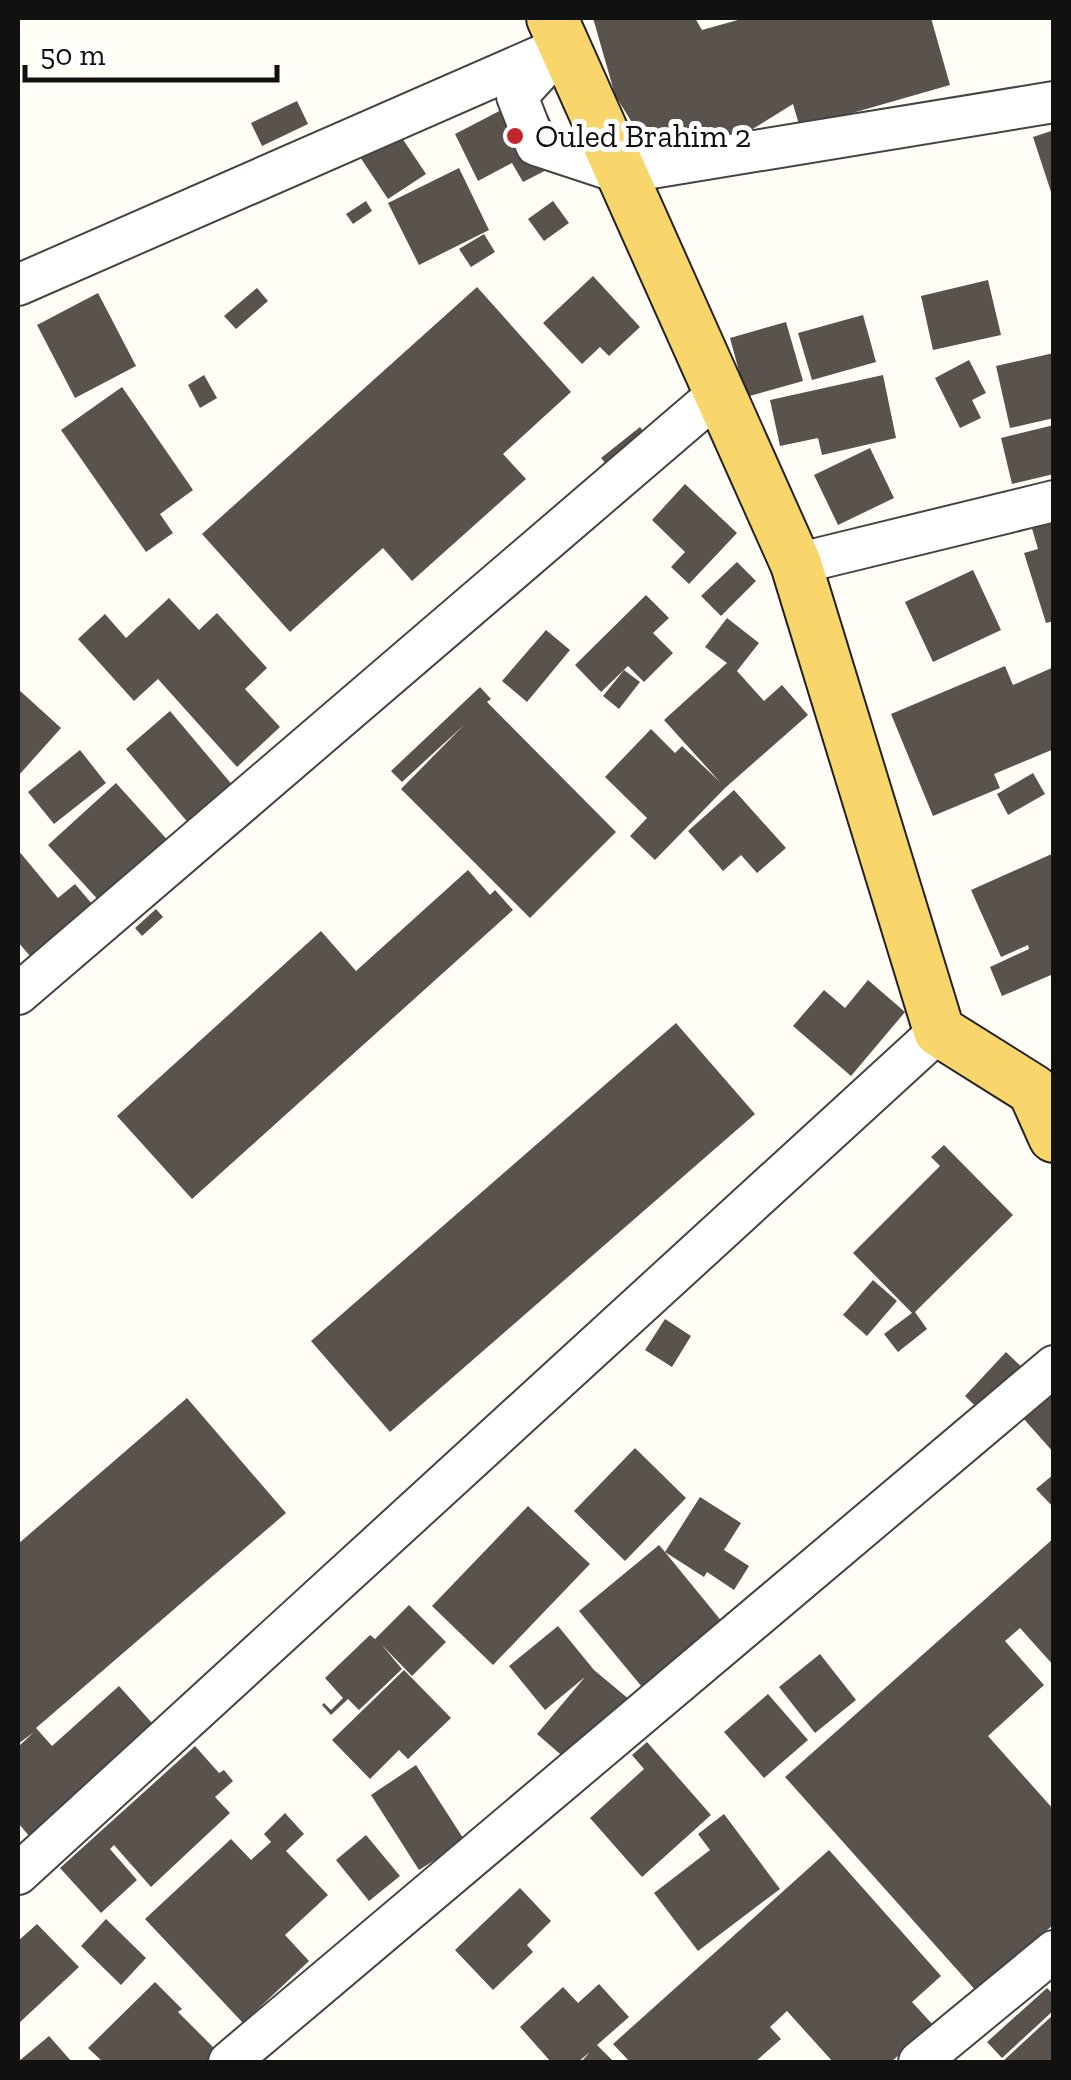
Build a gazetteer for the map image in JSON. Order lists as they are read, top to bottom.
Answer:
{
  "places": ["Ouled Brahim 2"],
  "scale_bar": "50 m"
}
